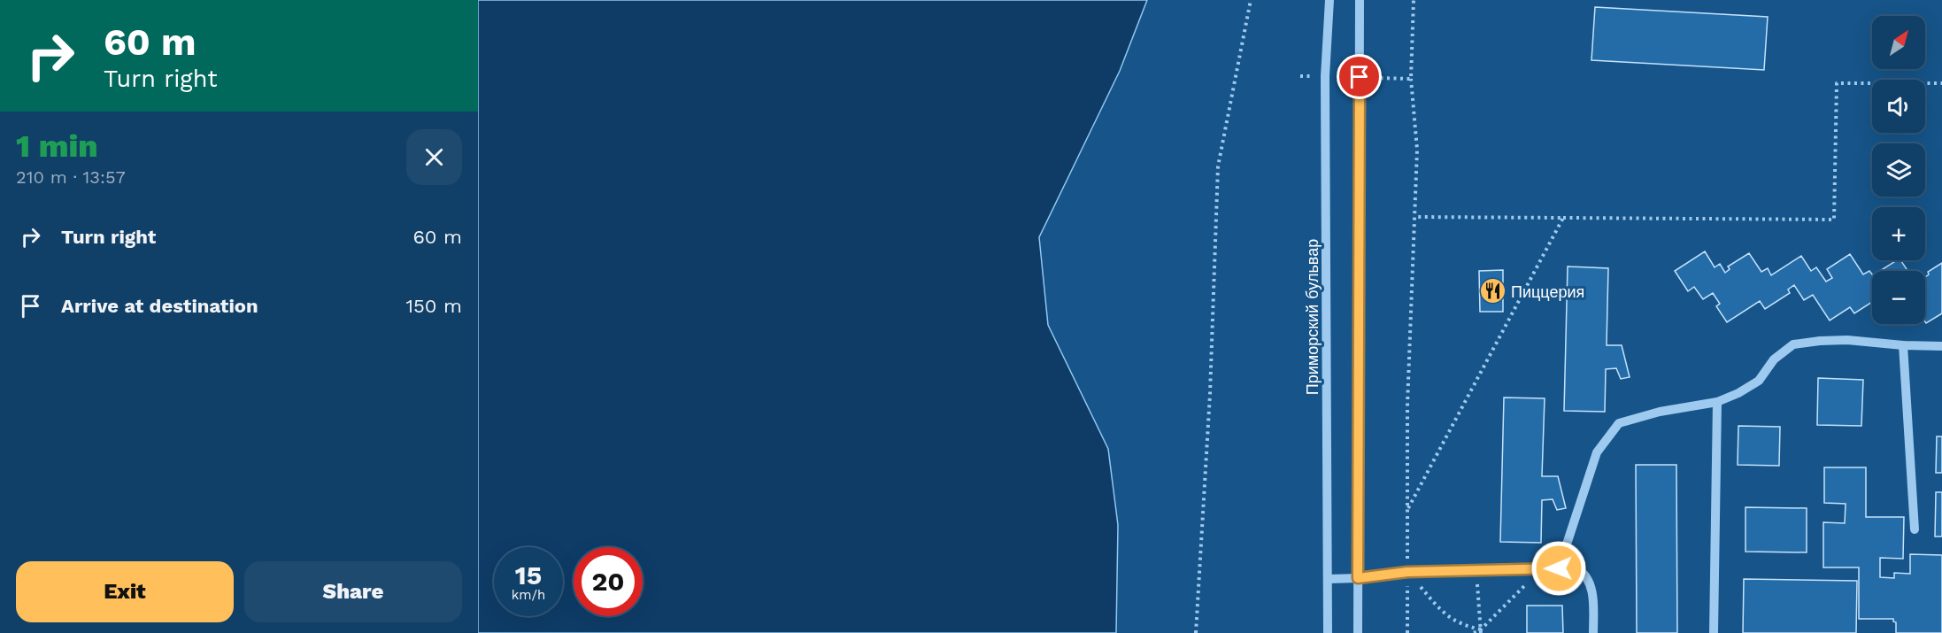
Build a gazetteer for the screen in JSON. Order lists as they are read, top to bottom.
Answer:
{
  "streets": {
    "street": ["Приморский бульвар"]
  },
  "places": {
    "restaurant": ["Пиццерия"]
  },
  "north": "top right",
  "page": {
    "turn": ["60 m", "Turn right"],
    "map_buttons": ["+", "−"],
    "heading": ["1 min", "210 m · 13:57"],
    "list": [
      {
        "name": "Turn right",
        "value": "60 m"
      },
      {
        "name": "Arrive at destination",
        "value": "150 m"
      }
    ],
    "speed": "15 km/h",
    "limit": "20",
    "buttons": ["Exit", "Share"]
  }
}
